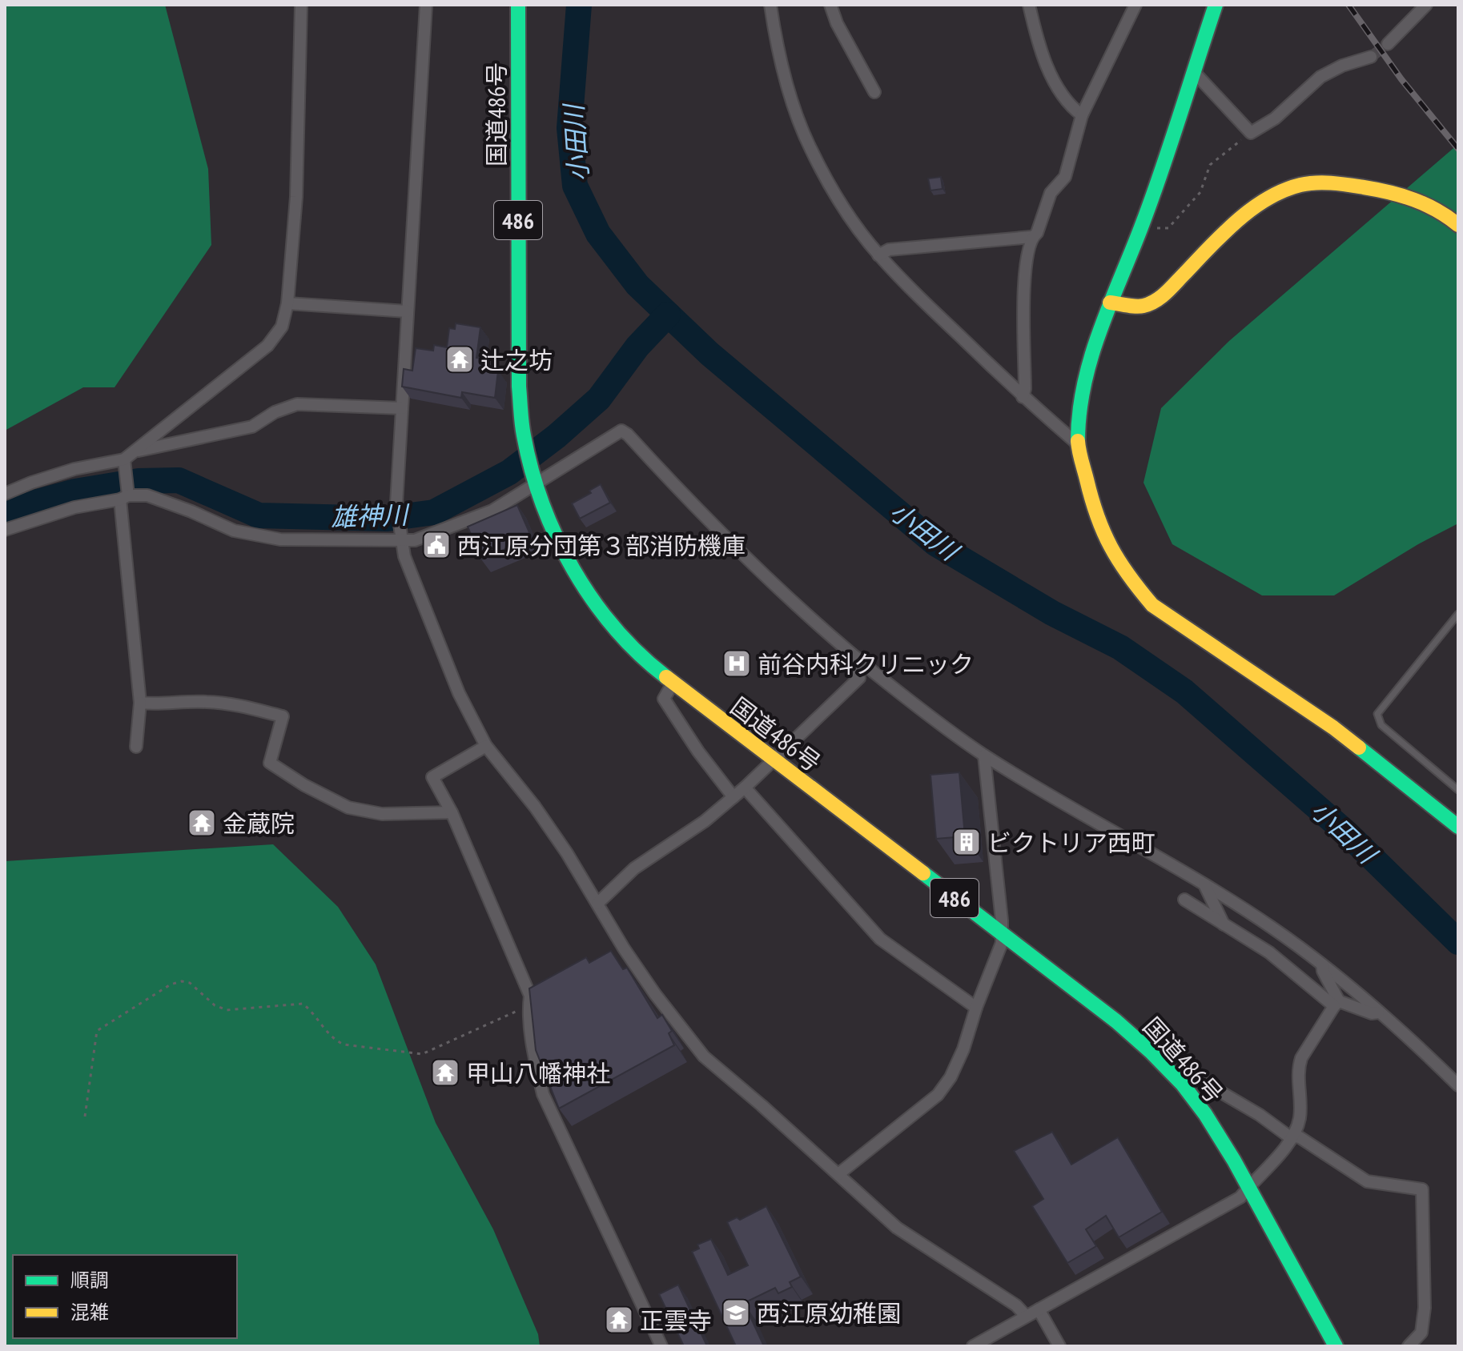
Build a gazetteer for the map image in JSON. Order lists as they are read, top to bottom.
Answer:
{
  "streets": {
    "main road": ["国道486号", "486"]
  },
  "water": ["小田川", "雄神川"],
  "places": {
    "temple": [
      "辻之坊",
      "金蔵院",
      "甲山八幡神社",
      "正雲寺"
    ],
    "public building": ["西江原分団第３部消防機庫"],
    "hospital": ["前谷内科クリニック"],
    "building": ["ビクトリア西町"],
    "school or university": ["西江原幼稚園"]
  },
  "legend": ["順調", "混雑"]
}
